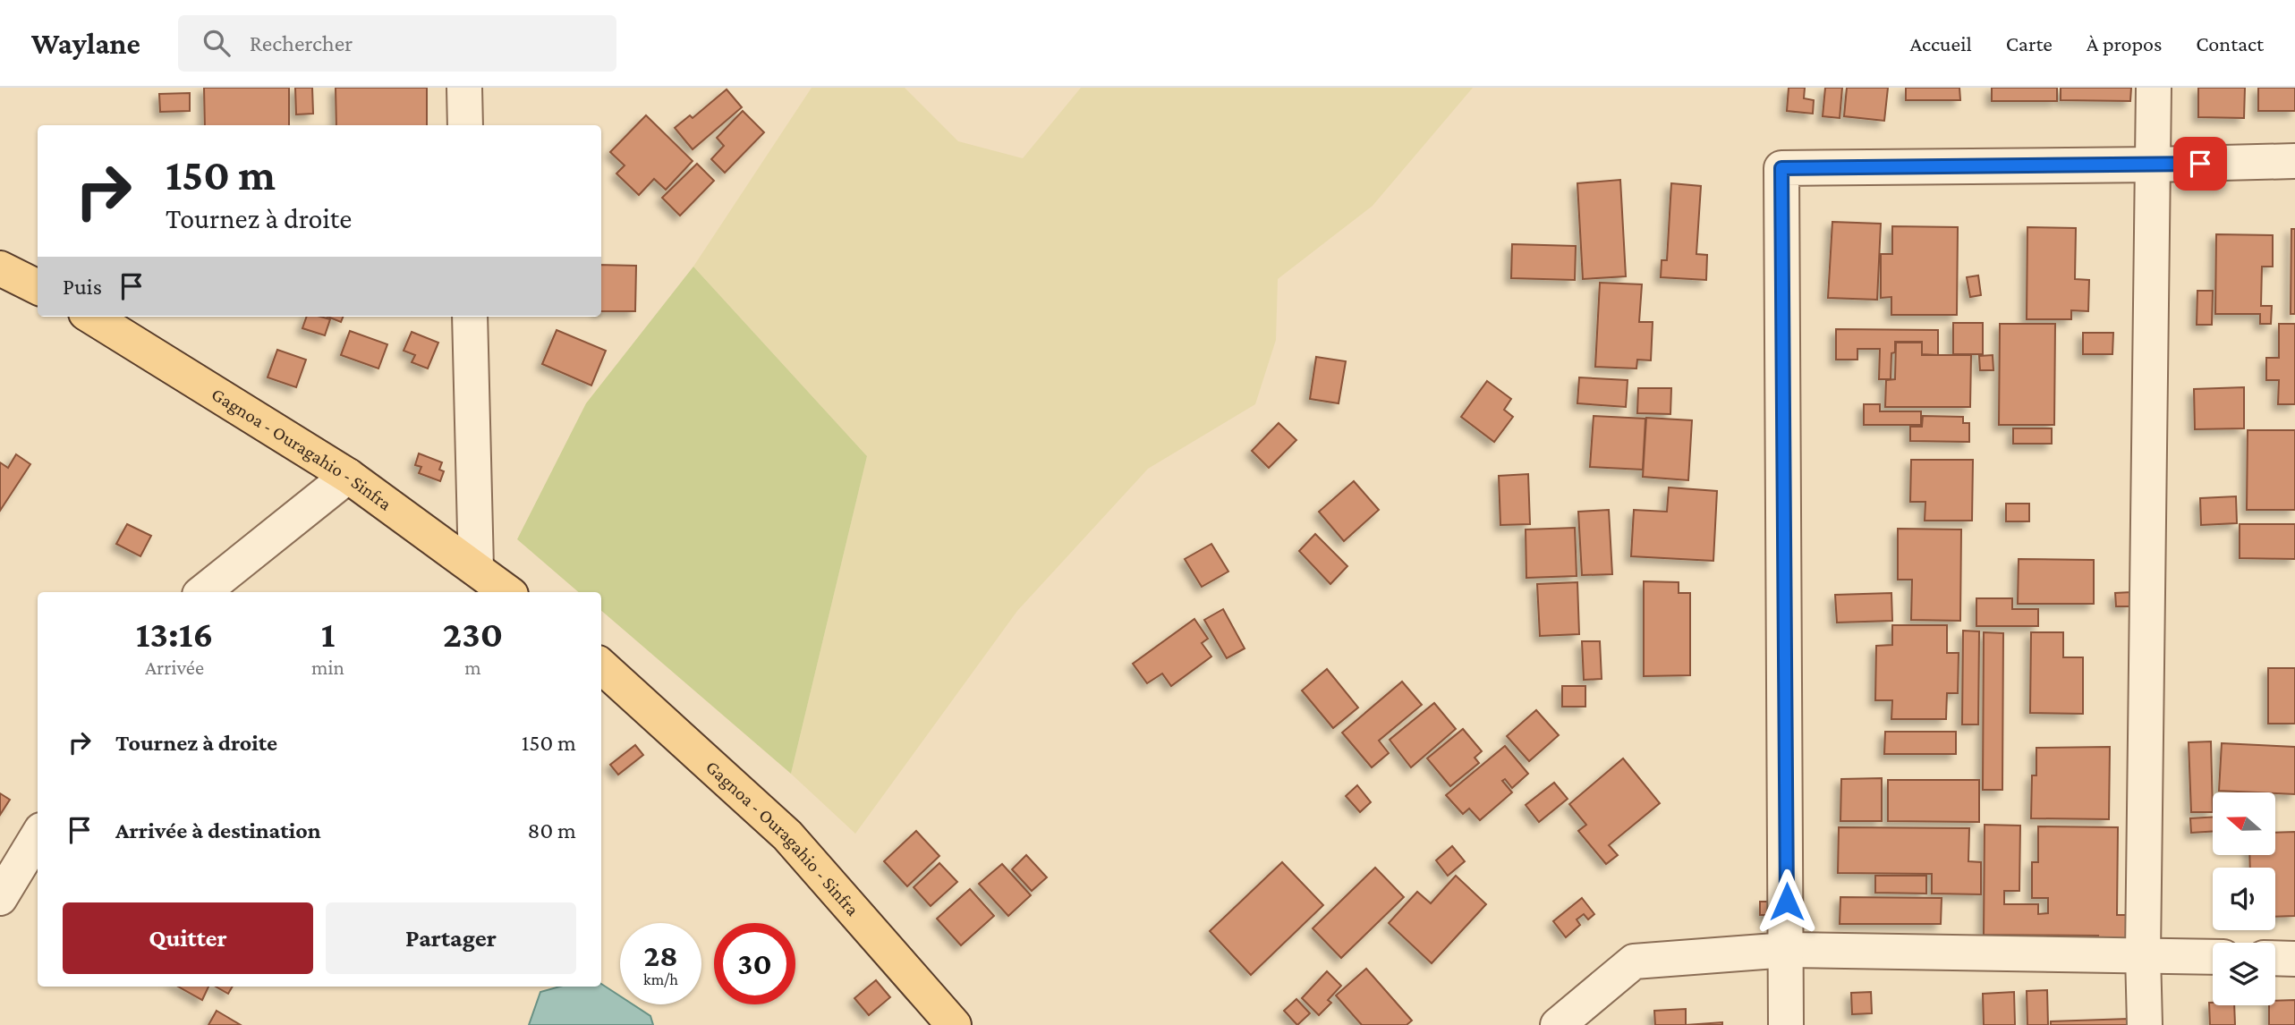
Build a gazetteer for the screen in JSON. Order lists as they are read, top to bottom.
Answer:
{
  "streets": {
    "main road": ["Gagnoa - Ouragahio - Sinfra"]
  },
  "north": "left",
  "page": {
    "header": "Waylane",
    "search": "Rechercher",
    "nav": [
      "Accueil",
      "Carte",
      "À propos",
      "Contact"
    ],
    "turn": ["150 m", "Tournez à droite"],
    "then": "Puis",
    "eta": [
      "13:16",
      "Arrivée",
      "1",
      "min",
      "230",
      "m"
    ],
    "list": [
      {
        "name": "Tournez à droite",
        "value": "150 m"
      },
      {
        "name": "Arrivée à destination",
        "value": "80 m"
      }
    ],
    "buttons": ["Quitter", "Partager"],
    "speed": "28 km/h",
    "limit": "30"
  }
}
